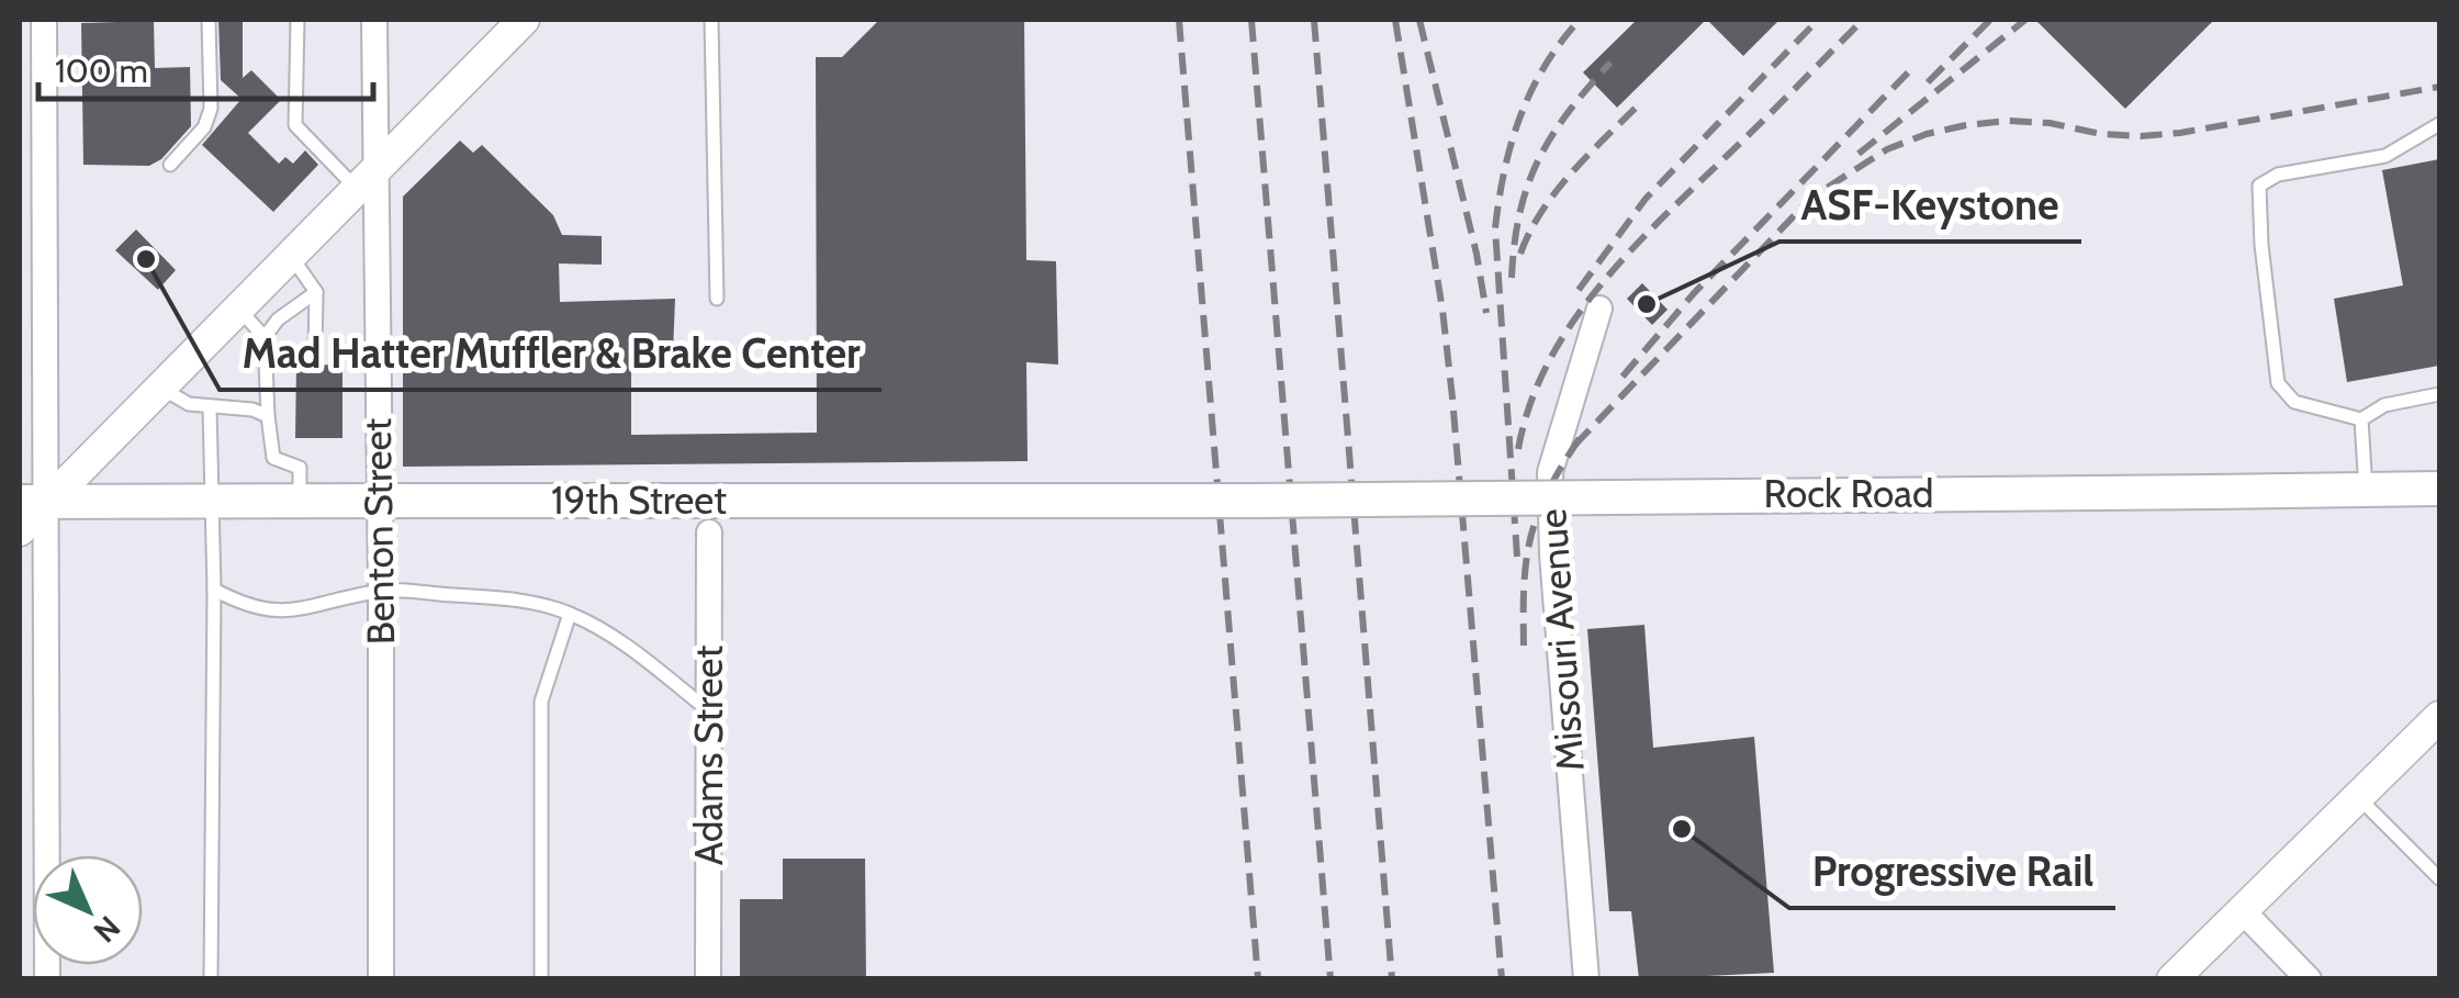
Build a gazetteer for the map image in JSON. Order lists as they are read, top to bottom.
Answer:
{
  "streets": {
    "main road": ["Rock Road", "19th Street"],
    "street": ["Benton Street", "Missouri Avenue", "Adams Street"]
  },
  "crossings": [
    ["Rock Road", "19th Street"],
    ["19th Street", "Benton Street"]
  ],
  "places": ["Mad Hatter Muffler & Brake Center", "ASF-Keystone", "Progressive Rail"],
  "scale_bar": "100 m",
  "north": "bottom right"
}
